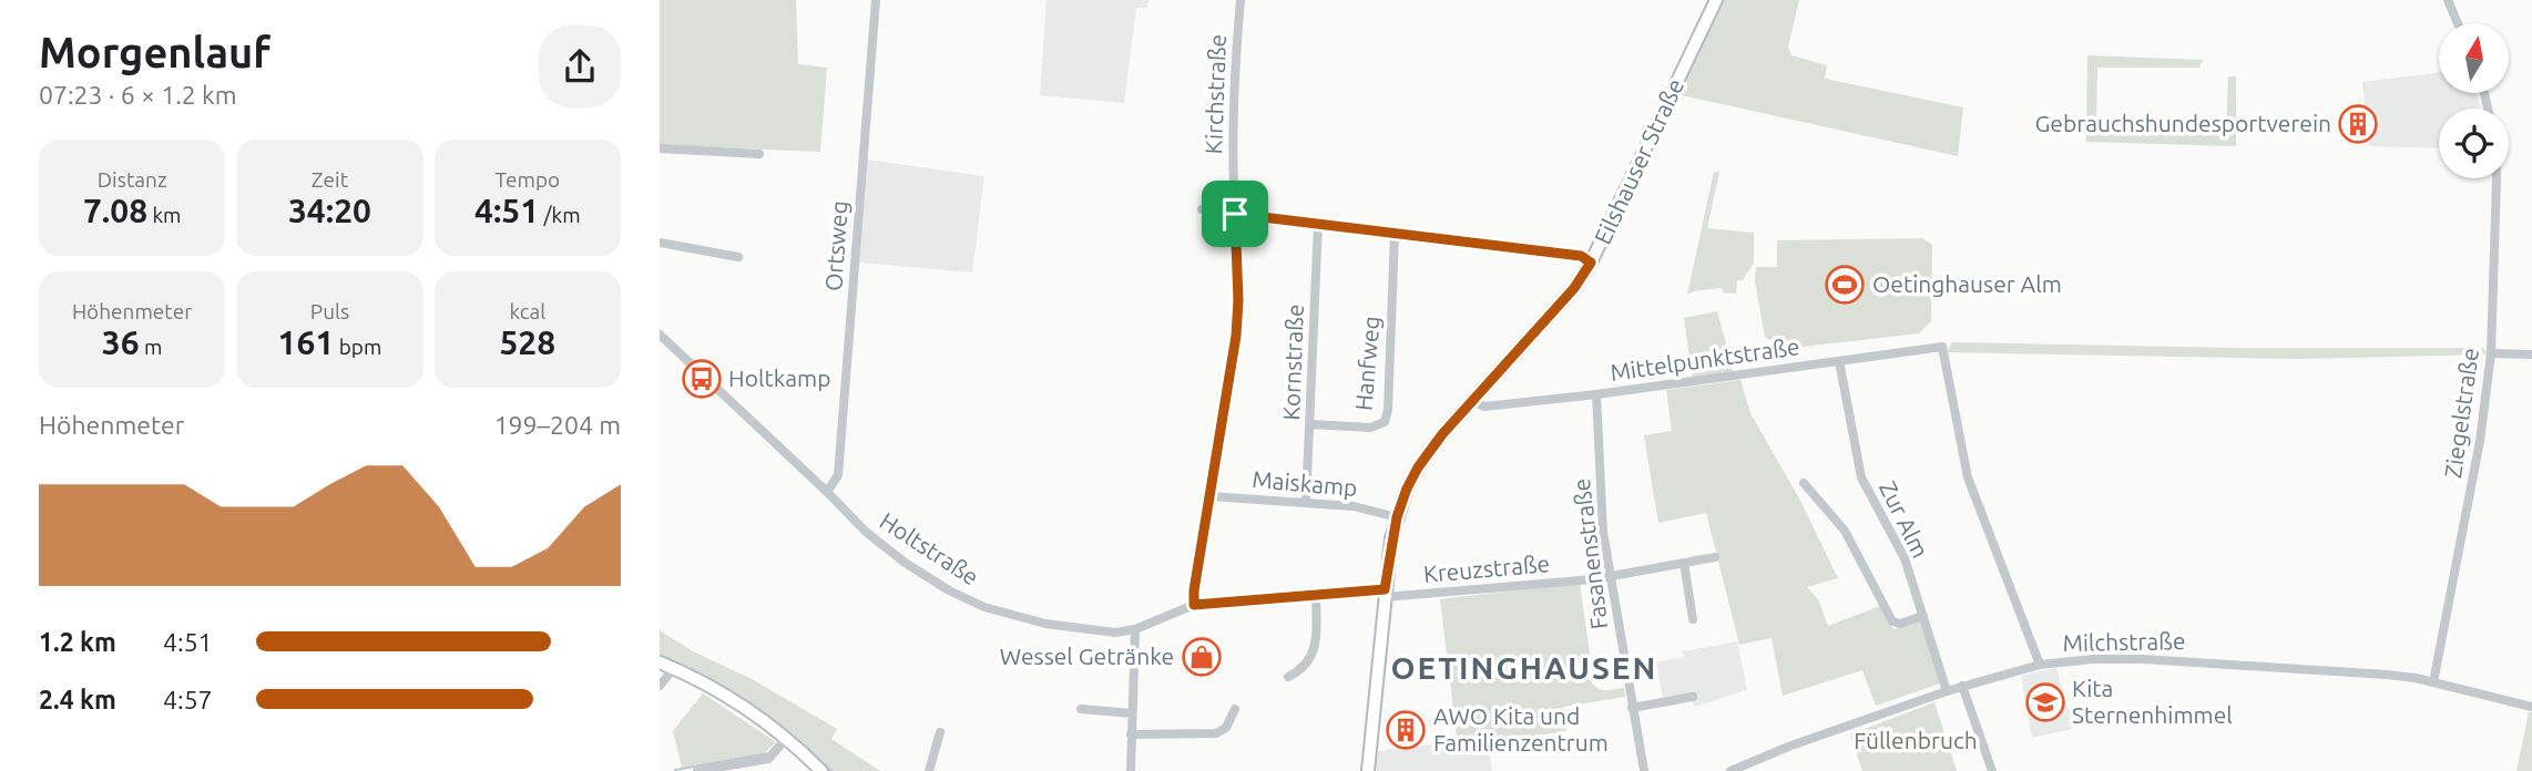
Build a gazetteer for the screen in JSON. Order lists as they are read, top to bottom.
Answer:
{
  "streets": {
    "street": [
      "Kirchstraße",
      "Eilshauser Straße",
      "Ortsweg",
      "Mittelpunktstraße",
      "Kornstraße",
      "Hanfweg",
      "Ziegelstraße",
      "Maiskamp",
      "Zur Alm",
      "Holtstraße",
      "Fasanenstraße",
      "Kreuzstraße",
      "Milchstraße"
    ]
  },
  "crossings": [
    ["Kirchstraße", "Maiskamp"],
    ["Kirchstraße", "Holtstraße"],
    ["Eilshauser Straße", "Mittelpunktstraße"],
    ["Eilshauser Straße", "Maiskamp"],
    ["Eilshauser Straße", "Holtstraße"],
    ["Eilshauser Straße", "Kreuzstraße"],
    ["Ortsweg", "Holtstraße"],
    ["Mittelpunktstraße", "Zur Alm"],
    ["Mittelpunktstraße", "Fasanenstraße"],
    ["Mittelpunktstraße", "Milchstraße"],
    ["Kornstraße", "Hanfweg"],
    ["Kornstraße", "Maiskamp"],
    ["Ziegelstraße", "Milchstraße"],
    ["Zur Alm", "Milchstraße"],
    ["Holtstraße", "Kreuzstraße"],
    ["Fasanenstraße", "Kreuzstraße"]
  ],
  "districts": ["OETINGHAUSEN"],
  "parks": ["Füllenbruch"],
  "places": {
    "building": ["Gebrauchshundesportverein", "AWO Kita und Familienzentrum"],
    "sports": ["Oetinghauser Alm"],
    "bus stop": ["Holtkamp"],
    "shop": ["Wessel Getränke"],
    "school or university": ["Kita Sternenhimmel"]
  },
  "north": "top",
  "page": {
    "heading": ["Morgenlauf", "07:23 · 6 × 1.2 km"],
    "stats": [
      ["Distanz", "7.08 km"],
      ["Zeit", "34:20"],
      ["Tempo", "4:51 /km"],
      ["Höhenmeter", "36 m"],
      ["Puls", "161 bpm"],
      ["kcal", "528"]
    ],
    "chart": ["Höhenmeter", "199–204 m"],
    "list": [
      {
        "name": "1.2 km",
        "note": "4:51"
      },
      {
        "name": "2.4 km",
        "note": "4:57"
      }
    ]
  }
}
